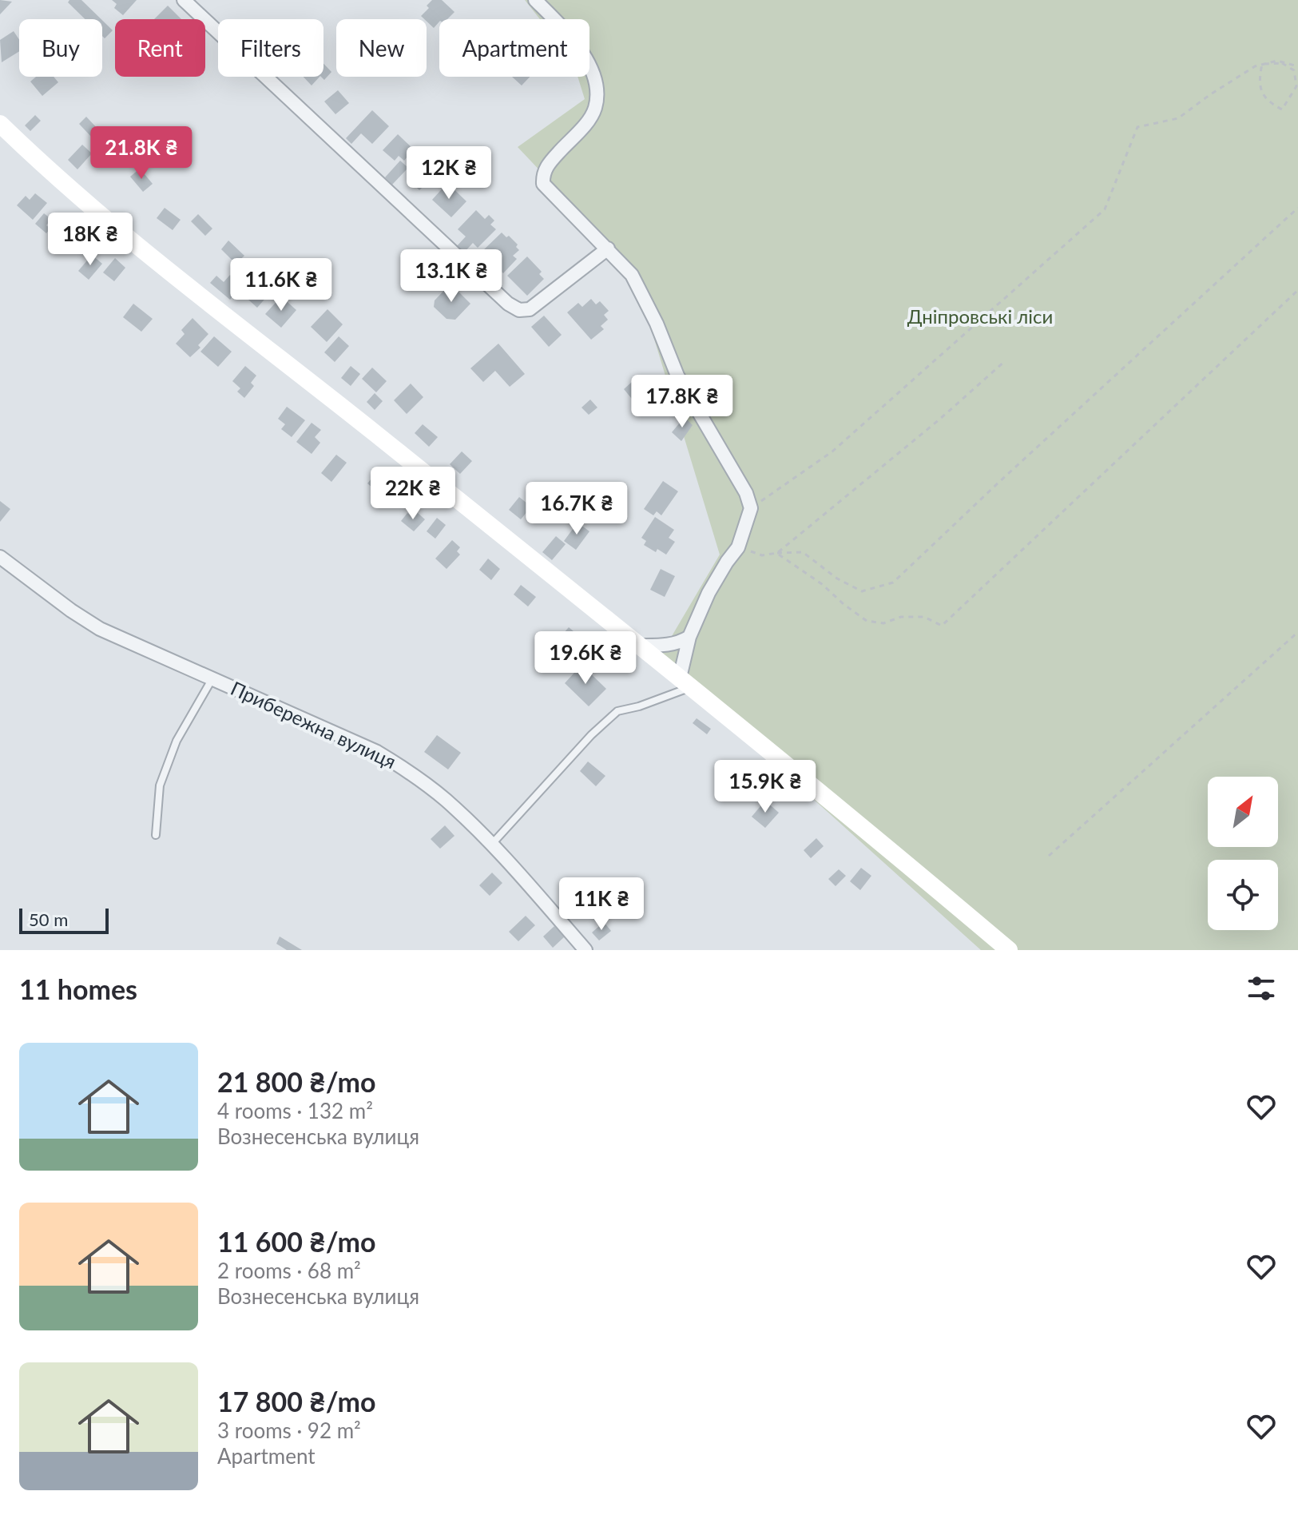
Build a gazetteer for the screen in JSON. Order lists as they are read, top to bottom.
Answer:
{
  "streets": {
    "street": ["Прибережна вулиця"]
  },
  "parks": ["Дніпровські ліси"],
  "scale_bar": "50 m",
  "north": "top right",
  "page": {
    "chip": [
      "Buy",
      "Rent",
      "Filters",
      "New",
      "Apartment"
    ],
    "price": [
      "21.8K ₴",
      "12K ₴",
      "18K ₴",
      "13.1K ₴",
      "11.6K ₴",
      "17.8K ₴",
      "22K ₴",
      "16.7K ₴",
      "19.6K ₴",
      "15.9K ₴",
      "11K ₴"
    ],
    "scale": "50 m",
    "heading": "11 homes",
    "list": [
      {
        "name": "21 800 ₴/mo",
        "note": "4 rooms · 132 m² · Вознесенська вулиця"
      },
      {
        "name": "11 600 ₴/mo",
        "note": "2 rooms · 68 m² · Вознесенська вулиця"
      },
      {
        "name": "17 800 ₴/mo",
        "note": "3 rooms · 92 m² · Apartment"
      }
    ]
  }
}
